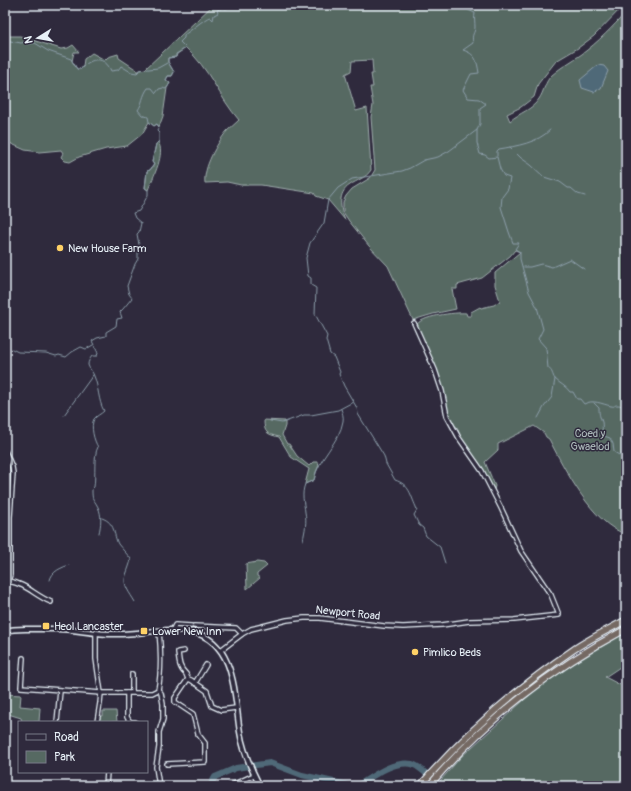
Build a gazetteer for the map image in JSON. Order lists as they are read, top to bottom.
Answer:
{
  "streets": {
    "street": ["Newport Road"]
  },
  "parks": ["Coed y Gwaelod"],
  "places": {
    "other": ["New House Farm", "Pimlico Beds"],
    "transit": ["Heol Lancaster", "Lower New Inn"]
  },
  "legend": ["Road", "Park"],
  "north": "left"
}
